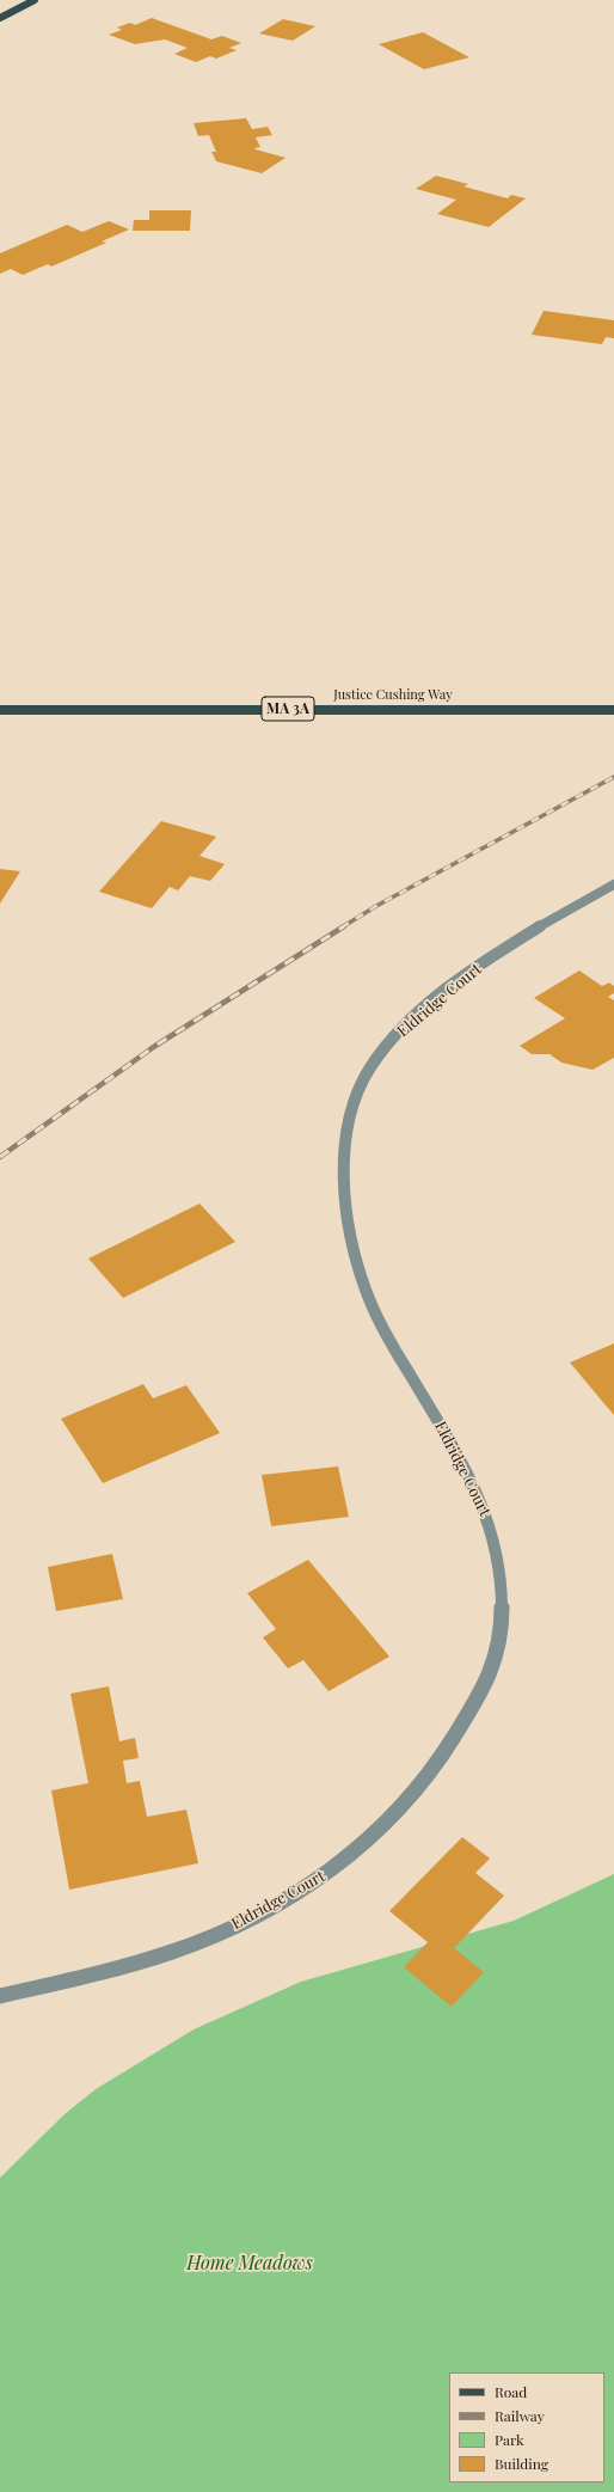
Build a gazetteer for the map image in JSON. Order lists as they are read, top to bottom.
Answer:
{
  "streets": {
    "main road": ["Justice Cushing Way", "MA 3A"],
    "street": ["Eldridge Court"]
  },
  "parks": ["Home Meadows"],
  "legend": [
    "Road",
    "Railway",
    "Park",
    "Building"
  ]
}
